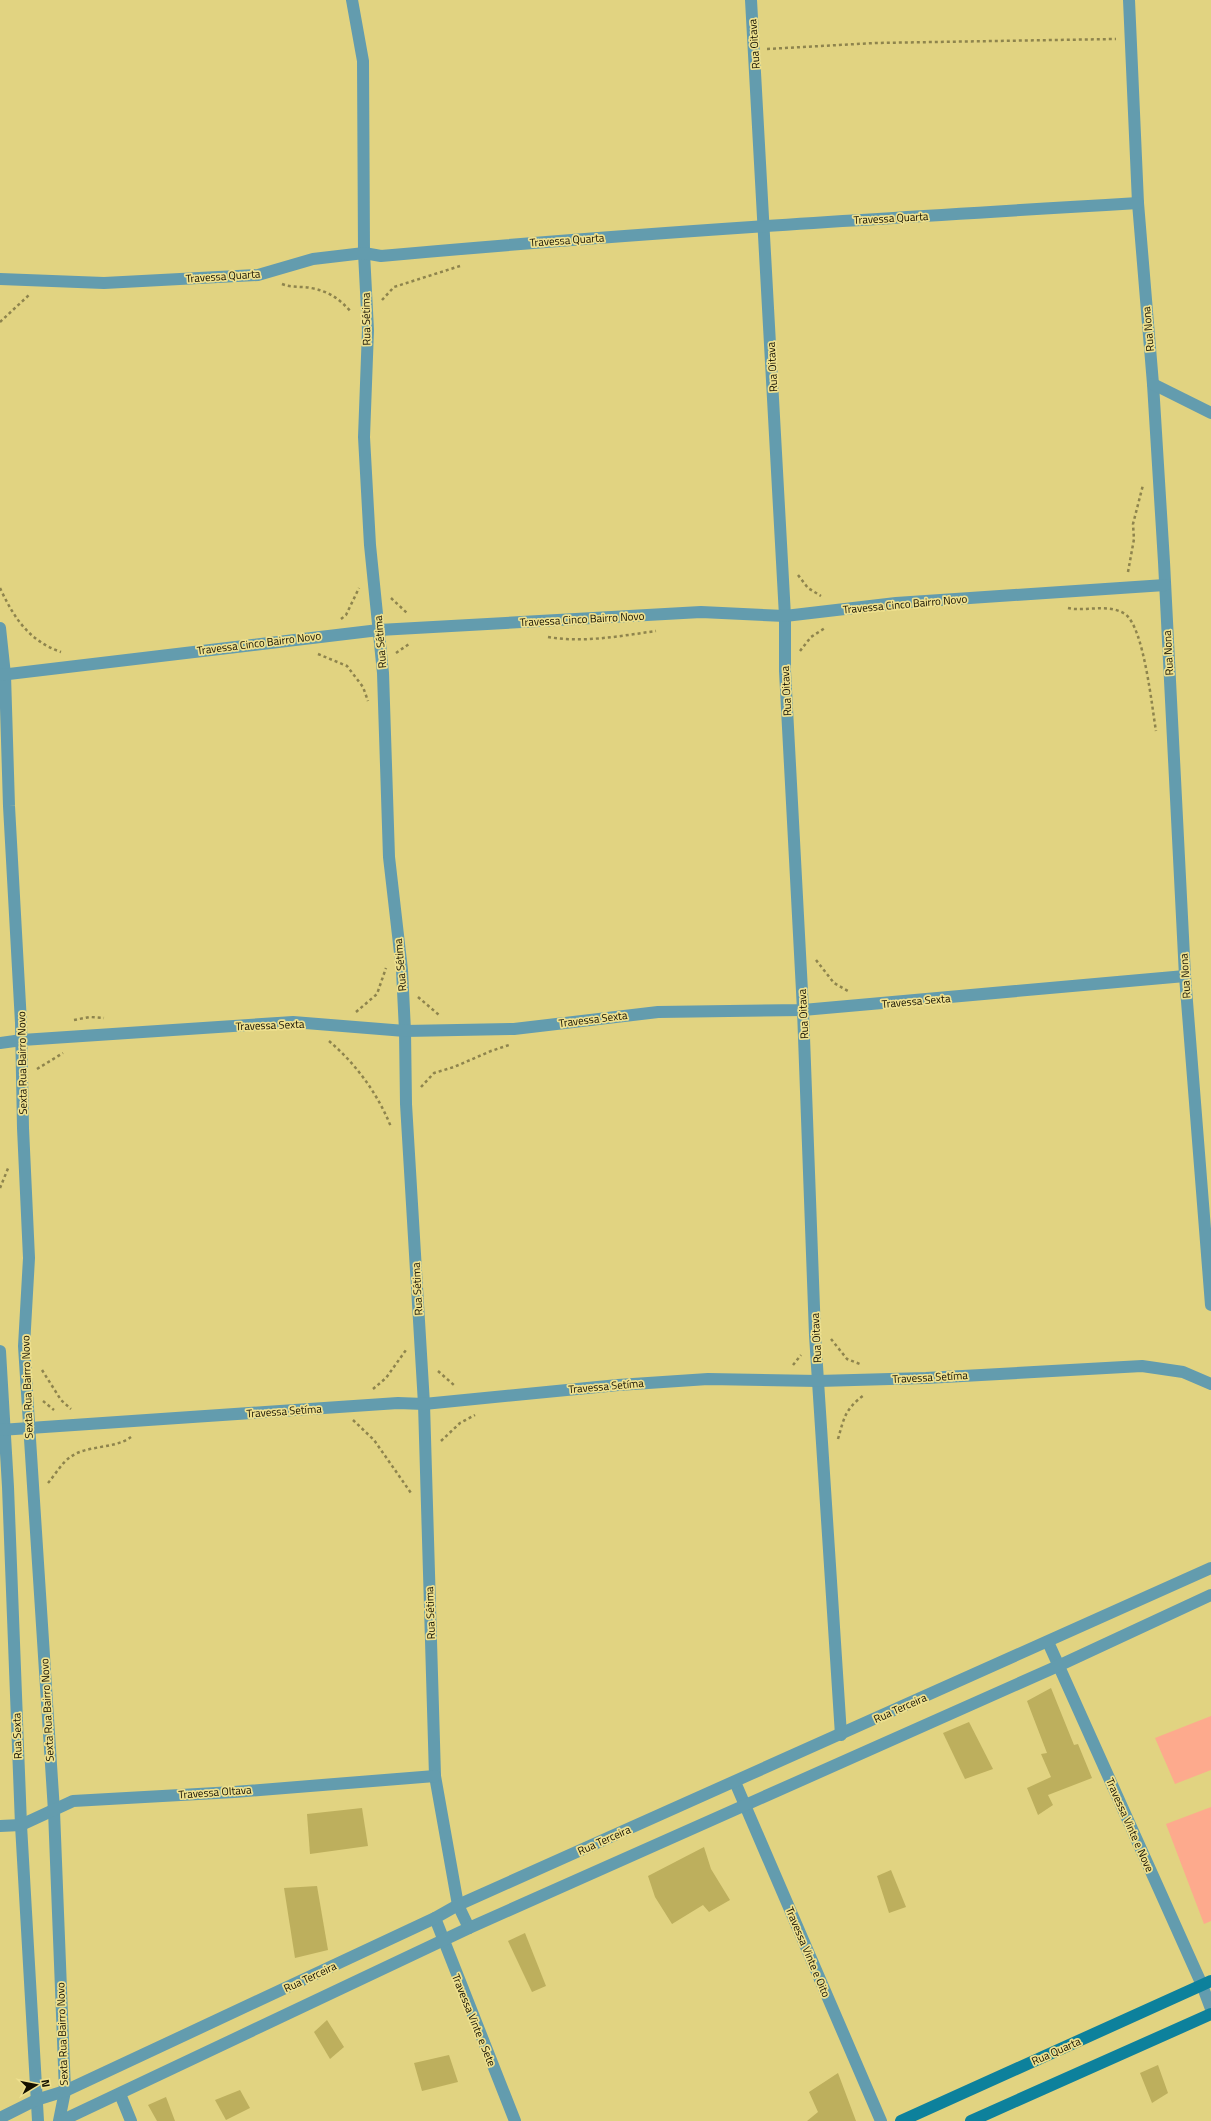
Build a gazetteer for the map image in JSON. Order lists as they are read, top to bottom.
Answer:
{
  "streets": {
    "street": [
      "Rua Oitava",
      "Travessa Quarta",
      "Rua Sétima",
      "Rua Nona",
      "Travessa Cinco Bairro Novo",
      "Travessa Sexta",
      "Sexta Rua Bairro Novo",
      "Travessa Setíma",
      "Rua Terceira",
      "Rua Sexta",
      "Travessa OItava",
      "Travessa Vinte e Nove",
      "Travessa Vinte e Oito",
      "Travessa Vinte e Sete",
      "Rua Quarta"
    ]
  },
  "crossings": [
    ["Rua Oitava", "Travessa Quarta"],
    ["Rua Oitava", "Travessa Cinco Bairro Novo"],
    ["Rua Oitava", "Travessa Sexta"],
    ["Rua Oitava", "Travessa Setíma"],
    ["Rua Oitava", "Rua Terceira"],
    ["Travessa Quarta", "Rua Sétima"],
    ["Travessa Quarta", "Rua Nona"],
    ["Rua Sétima", "Travessa Cinco Bairro Novo"],
    ["Rua Sétima", "Travessa Sexta"],
    ["Rua Sétima", "Travessa Setíma"],
    ["Rua Sétima", "Rua Terceira"],
    ["Rua Sétima", "Travessa OItava"],
    ["Rua Nona", "Travessa Cinco Bairro Novo"],
    ["Rua Nona", "Travessa Sexta"],
    ["Travessa Cinco Bairro Novo", "Sexta Rua Bairro Novo"],
    ["Travessa Sexta", "Sexta Rua Bairro Novo"],
    ["Sexta Rua Bairro Novo", "Travessa Setíma"],
    ["Sexta Rua Bairro Novo", "Rua Terceira"],
    ["Sexta Rua Bairro Novo", "Travessa OItava"],
    ["Travessa Setíma", "Rua Sexta"],
    ["Rua Terceira", "Rua Sexta"],
    ["Rua Terceira", "Travessa Vinte e Nove"],
    ["Rua Terceira", "Travessa Vinte e Oito"],
    ["Rua Terceira", "Travessa Vinte e Sete"],
    ["Rua Sexta", "Travessa OItava"],
    ["Travessa Vinte e Nove", "Rua Quarta"]
  ],
  "north": "right"
}
